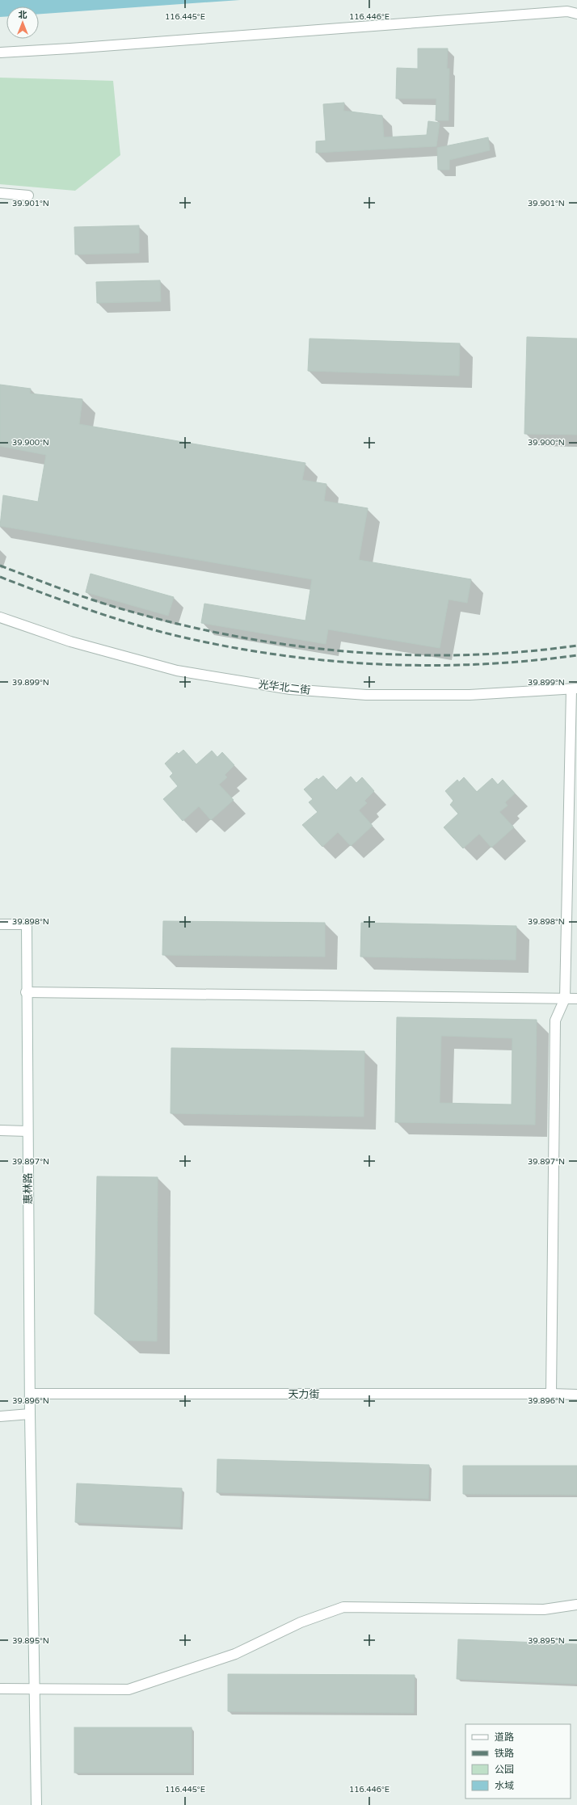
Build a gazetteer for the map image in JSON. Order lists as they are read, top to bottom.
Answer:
{
  "streets": {
    "street": ["光华北二街", "惠林路", "天力街"]
  },
  "crossings": [
    ["惠林路", "天力街"]
  ],
  "legend": [
    "道路",
    "铁路",
    "公园",
    "水域"
  ],
  "north": "top",
  "coordinates": [
    "116.445°E",
    "116.446°E",
    "39.901°N",
    "39.900°N",
    "39.899°N",
    "39.898°N",
    "39.897°N",
    "39.896°N",
    "39.895°N"
  ]
}
